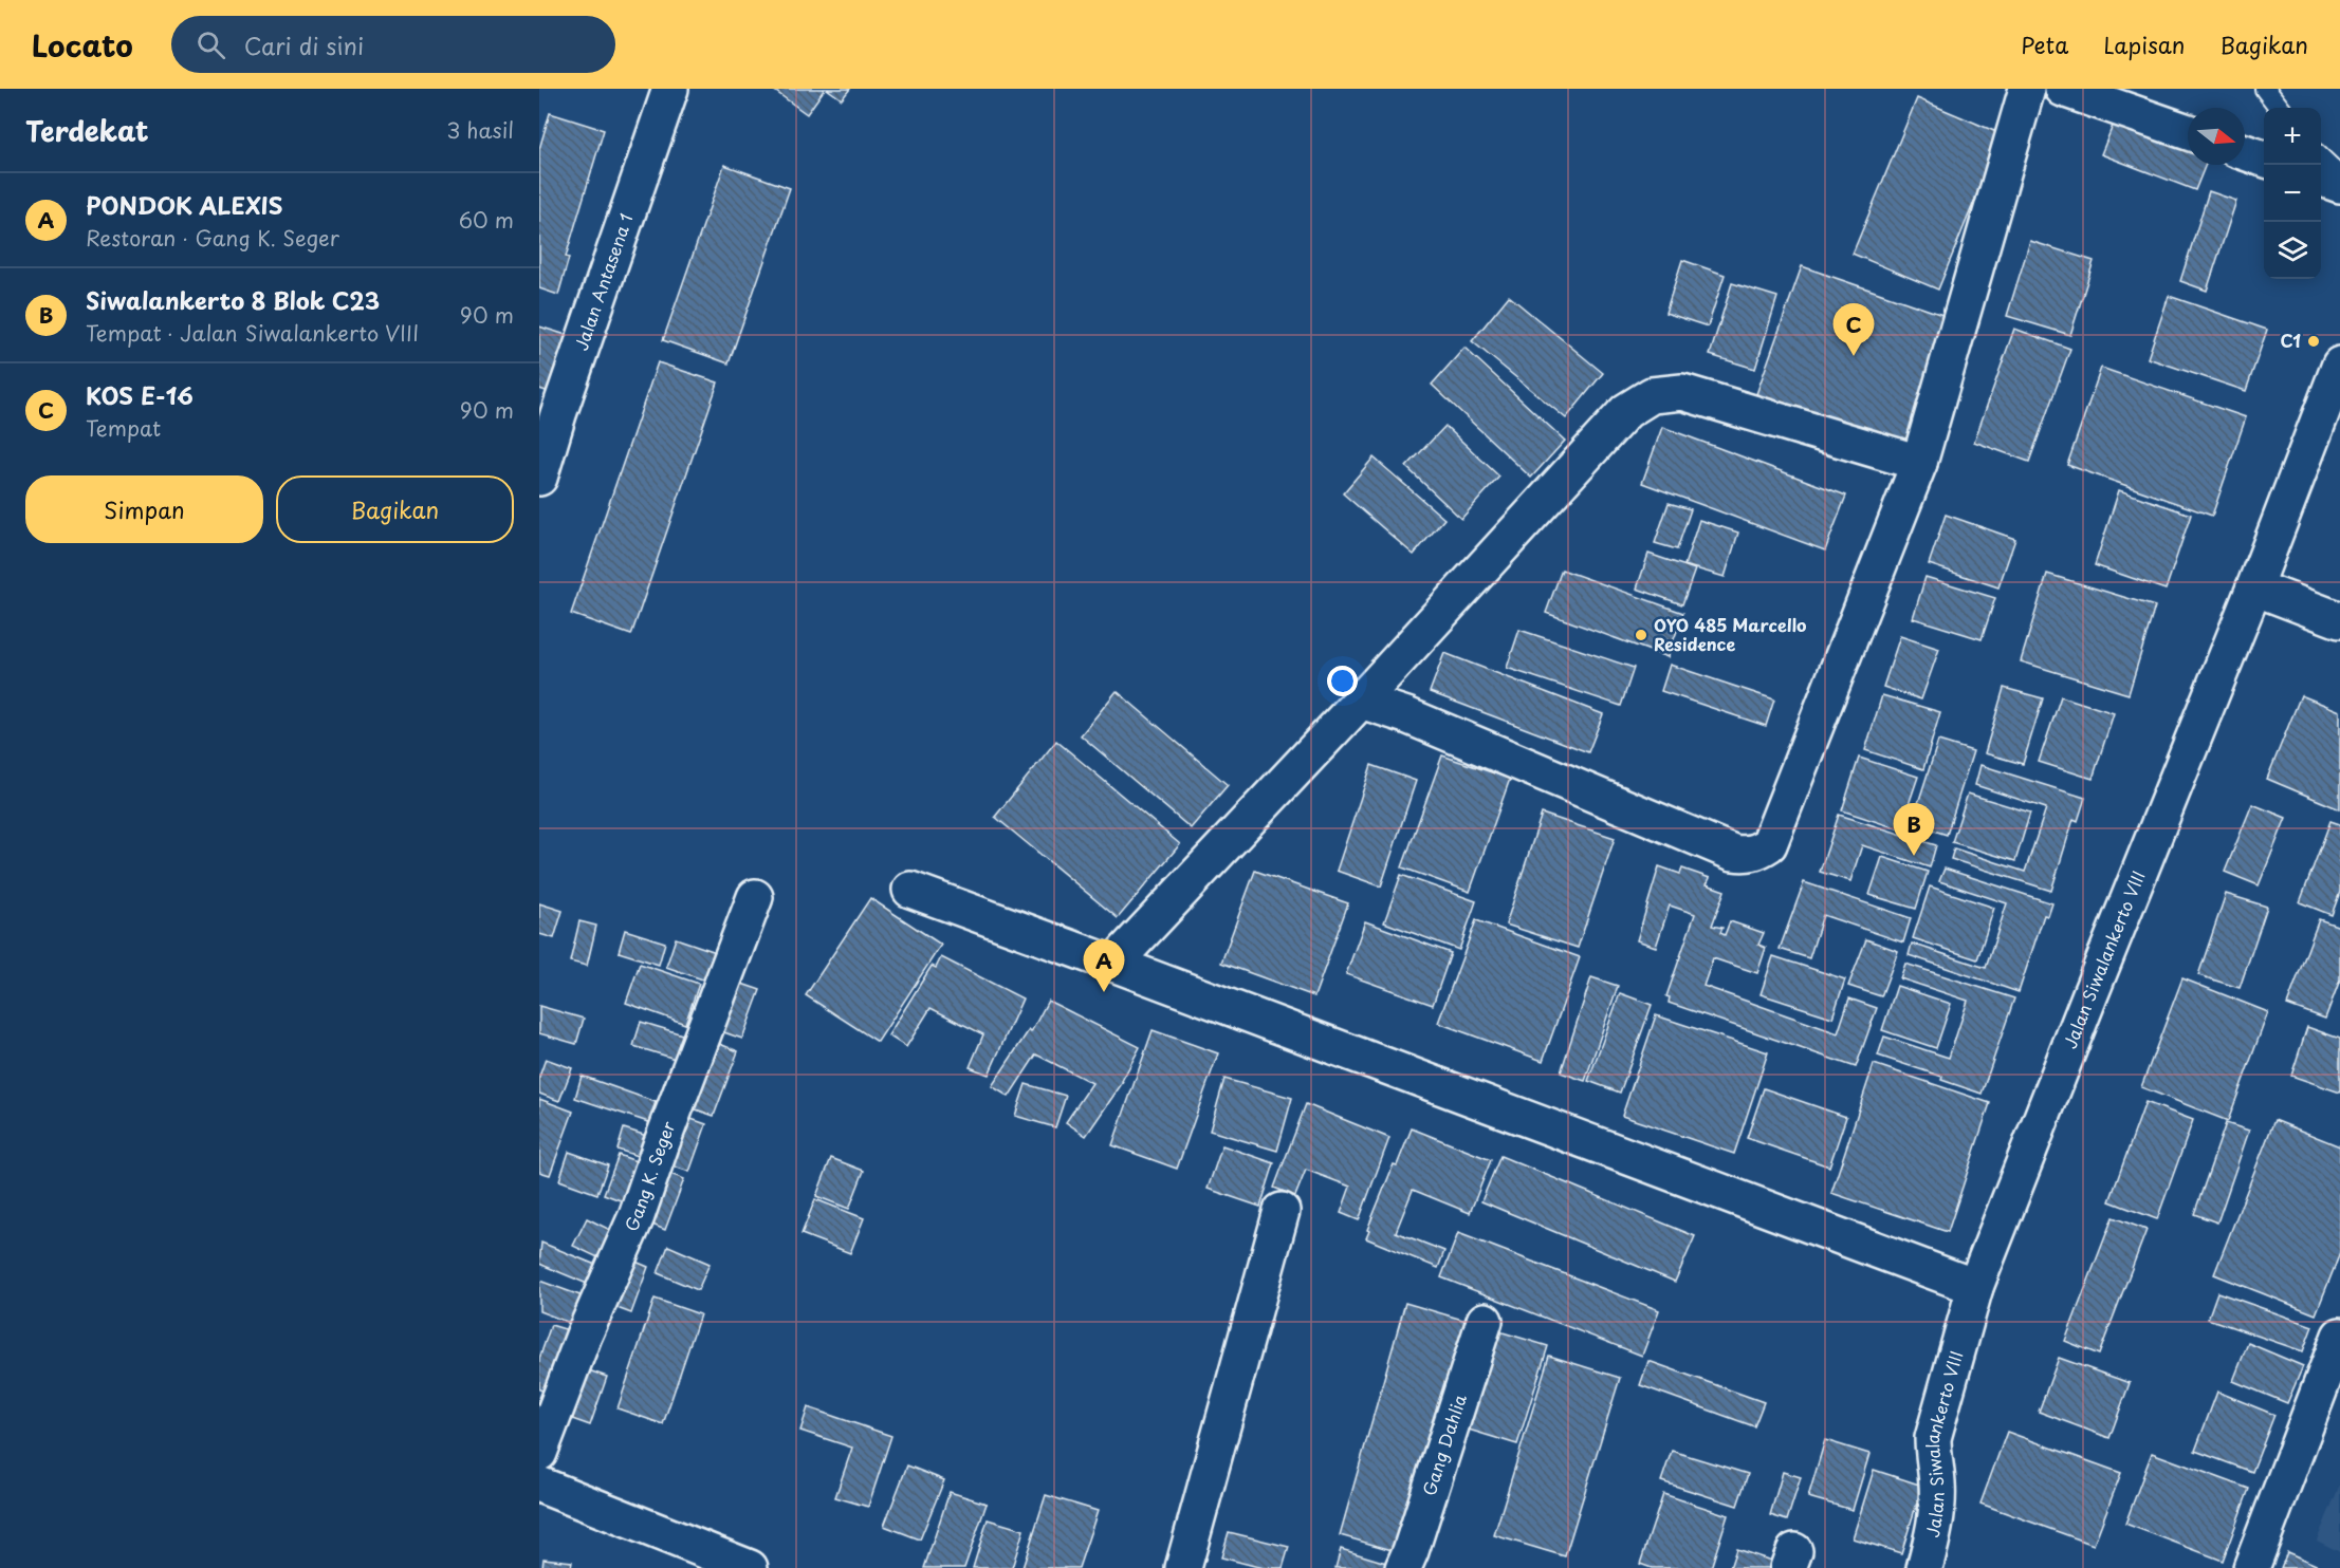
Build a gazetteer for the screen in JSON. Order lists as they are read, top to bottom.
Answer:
{
  "streets": {
    "street": [
      "Jalan Antasena 1",
      "Jalan Siwalankerto VIII",
      "Gang K. Seger",
      "Gang Dahlia"
    ]
  },
  "places": ["C1", "OYO 485 Marcello Residence"],
  "north": "right",
  "page": {
    "header": "Locato",
    "search": "Cari di sini",
    "nav": ["Peta", "Lapisan", "Bagikan"],
    "heading": ["Terdekat", "3 hasil"],
    "map_buttons": ["+", "−"],
    "list": [
      {
        "mark": "A",
        "name": "PONDOK ALEXIS",
        "note": "Restoran · Gang K. Seger",
        "value": "60 m"
      },
      {
        "mark": "B",
        "name": "Siwalankerto 8 Blok C23",
        "note": "Tempat · Jalan Siwalankerto VIII",
        "value": "90 m"
      },
      {
        "mark": "C",
        "name": "KOS E-16",
        "note": "Tempat",
        "value": "90 m"
      }
    ],
    "pins": ["C", "B", "A"],
    "buttons": ["Simpan", "Bagikan"]
  }
}
